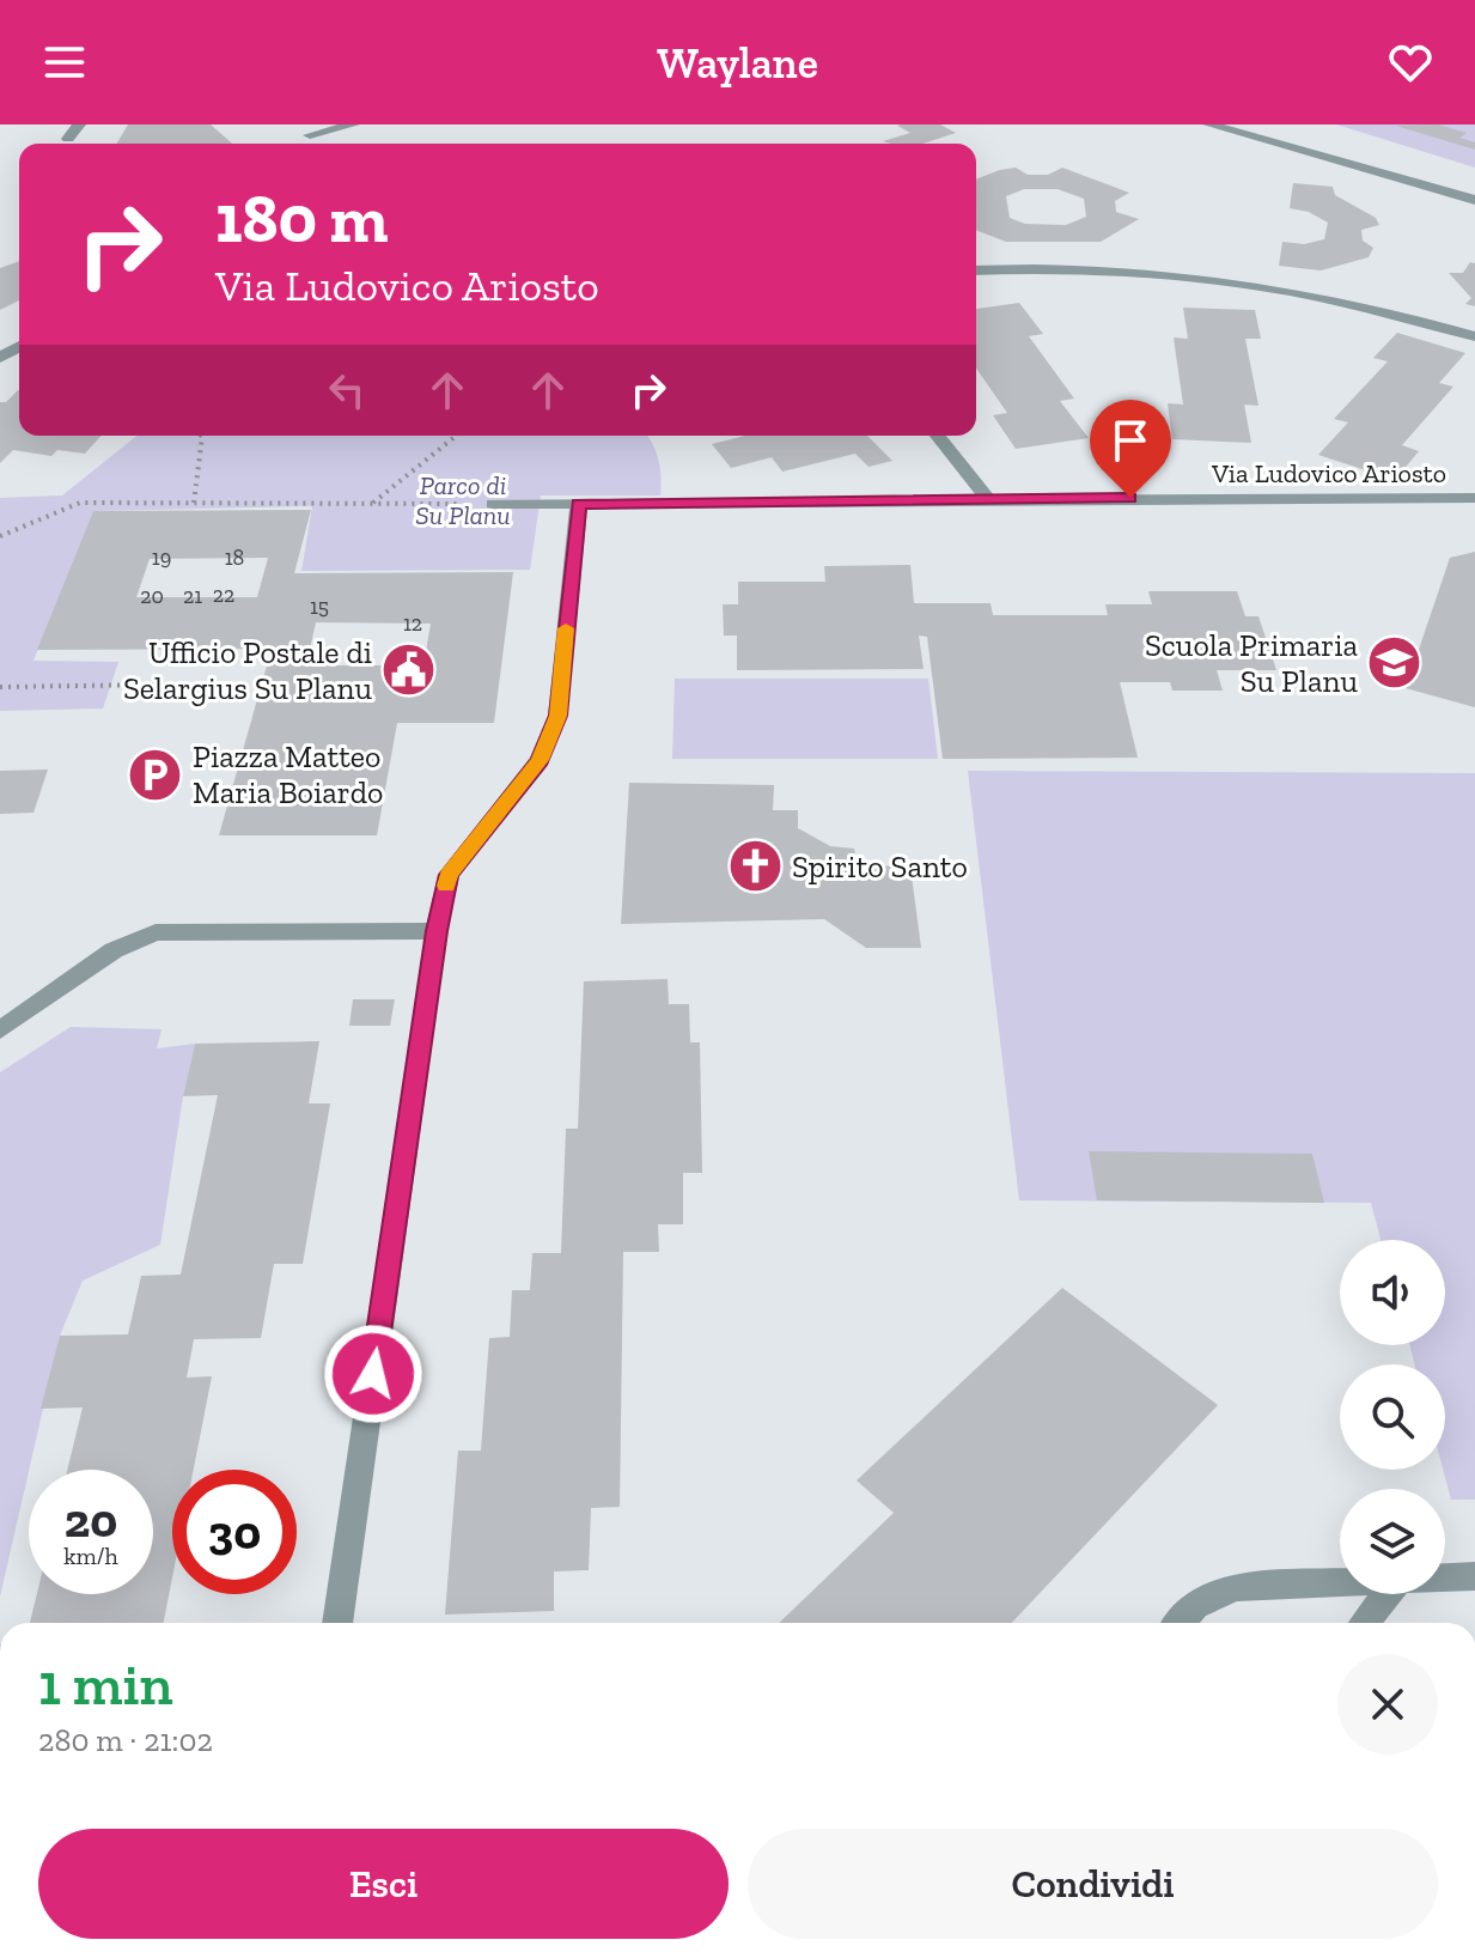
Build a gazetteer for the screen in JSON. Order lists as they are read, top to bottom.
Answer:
{
  "streets": {
    "street": ["Via Ludovico Ariosto"]
  },
  "parks": ["Parco di Su Planu"],
  "places": {
    "school or university": ["Scuola Primaria Su Planu"],
    "public building": ["Ufficio Postale di Selargius Su Planu"],
    "parking": ["Piazza Matteo Maria Boiardo"],
    "church": ["Spirito Santo"]
  },
  "house_numbers": [
    "19",
    "18",
    "22",
    "20",
    "21",
    "15",
    "12"
  ],
  "page": {
    "header": "Waylane",
    "turn": ["180 m", "Via Ludovico Ariosto"],
    "speed": "20 km/h",
    "limit": "30",
    "heading": ["1 min", "280 m · 21:02"],
    "buttons": ["Esci", "Condividi"]
  }
}
